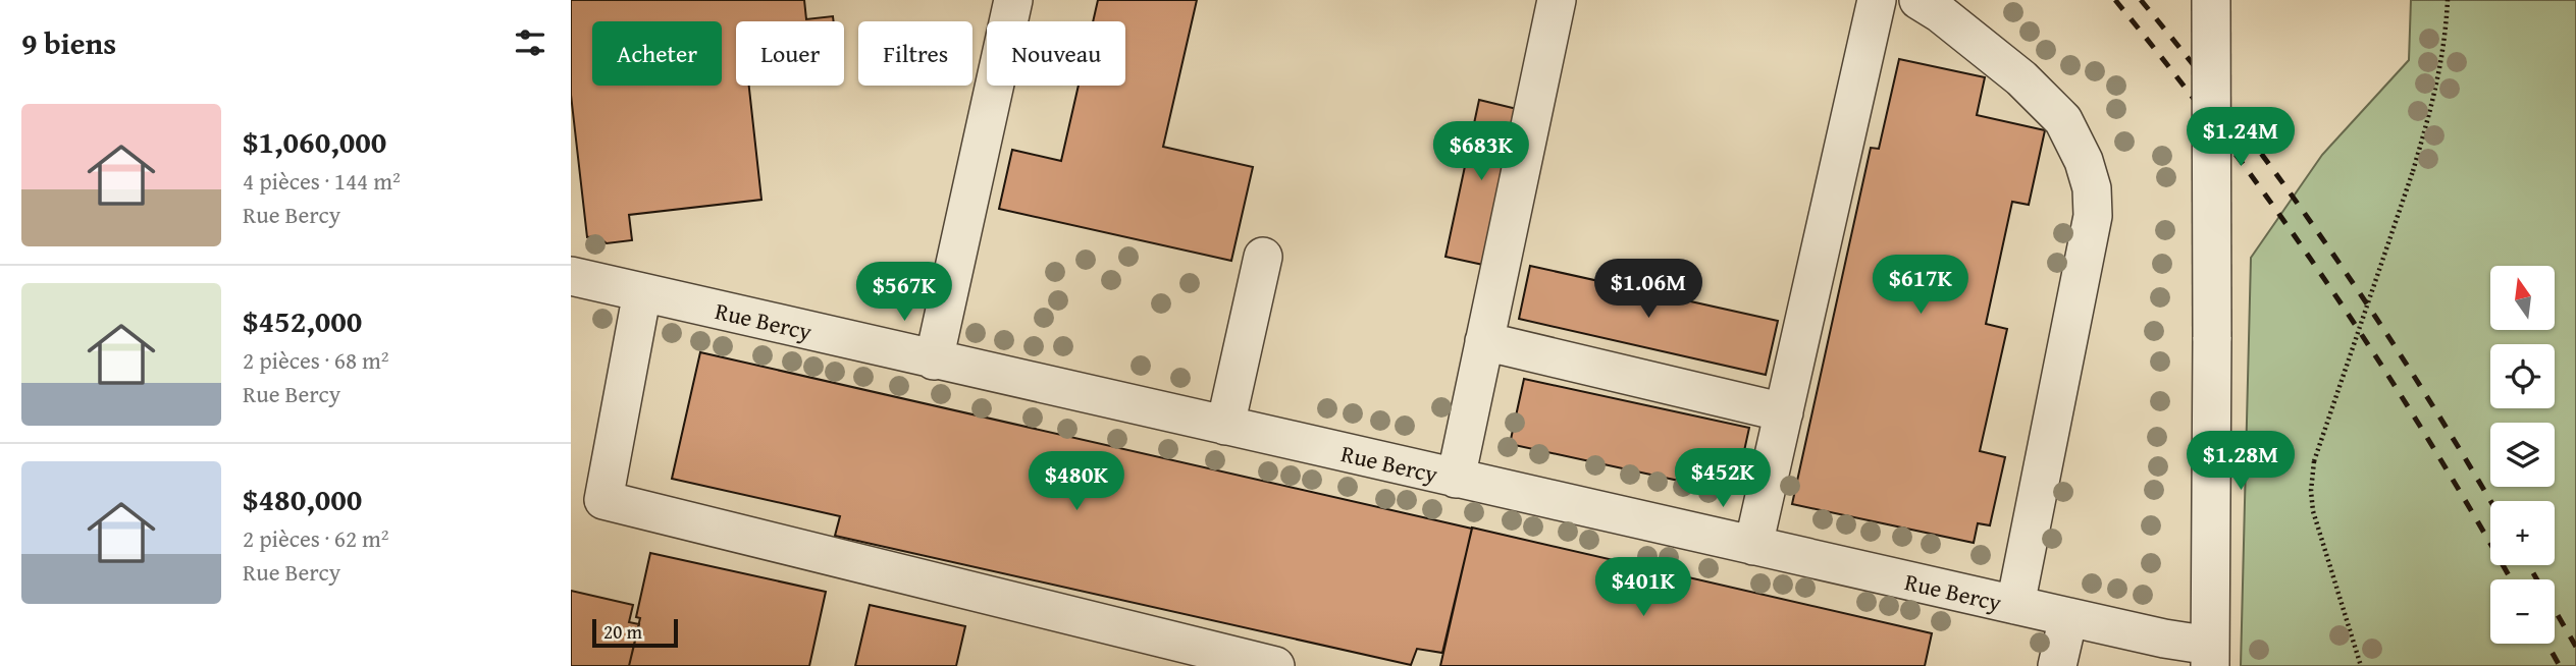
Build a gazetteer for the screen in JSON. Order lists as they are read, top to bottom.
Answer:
{
  "streets": {
    "street": ["Rue Bercy"]
  },
  "scale_bar": "20 m",
  "north": "top",
  "page": {
    "heading": "9 biens",
    "chip": [
      "Acheter",
      "Louer",
      "Filtres",
      "Nouveau"
    ],
    "list": [
      {
        "name": "$1,060,000",
        "note": "4 pièces · 144 m² · Rue Bercy"
      },
      {
        "name": "$452,000",
        "note": "2 pièces · 68 m² · Rue Bercy"
      },
      {
        "name": "$480,000",
        "note": "2 pièces · 62 m² · Rue Bercy"
      }
    ],
    "price": [
      "$1.24M",
      "$683K",
      "$617K",
      "$1.06M",
      "$567K",
      "$1.28M",
      "$452K",
      "$480K",
      "$401K"
    ],
    "map_buttons": ["+", "−"],
    "scale": "20 m"
  }
}
